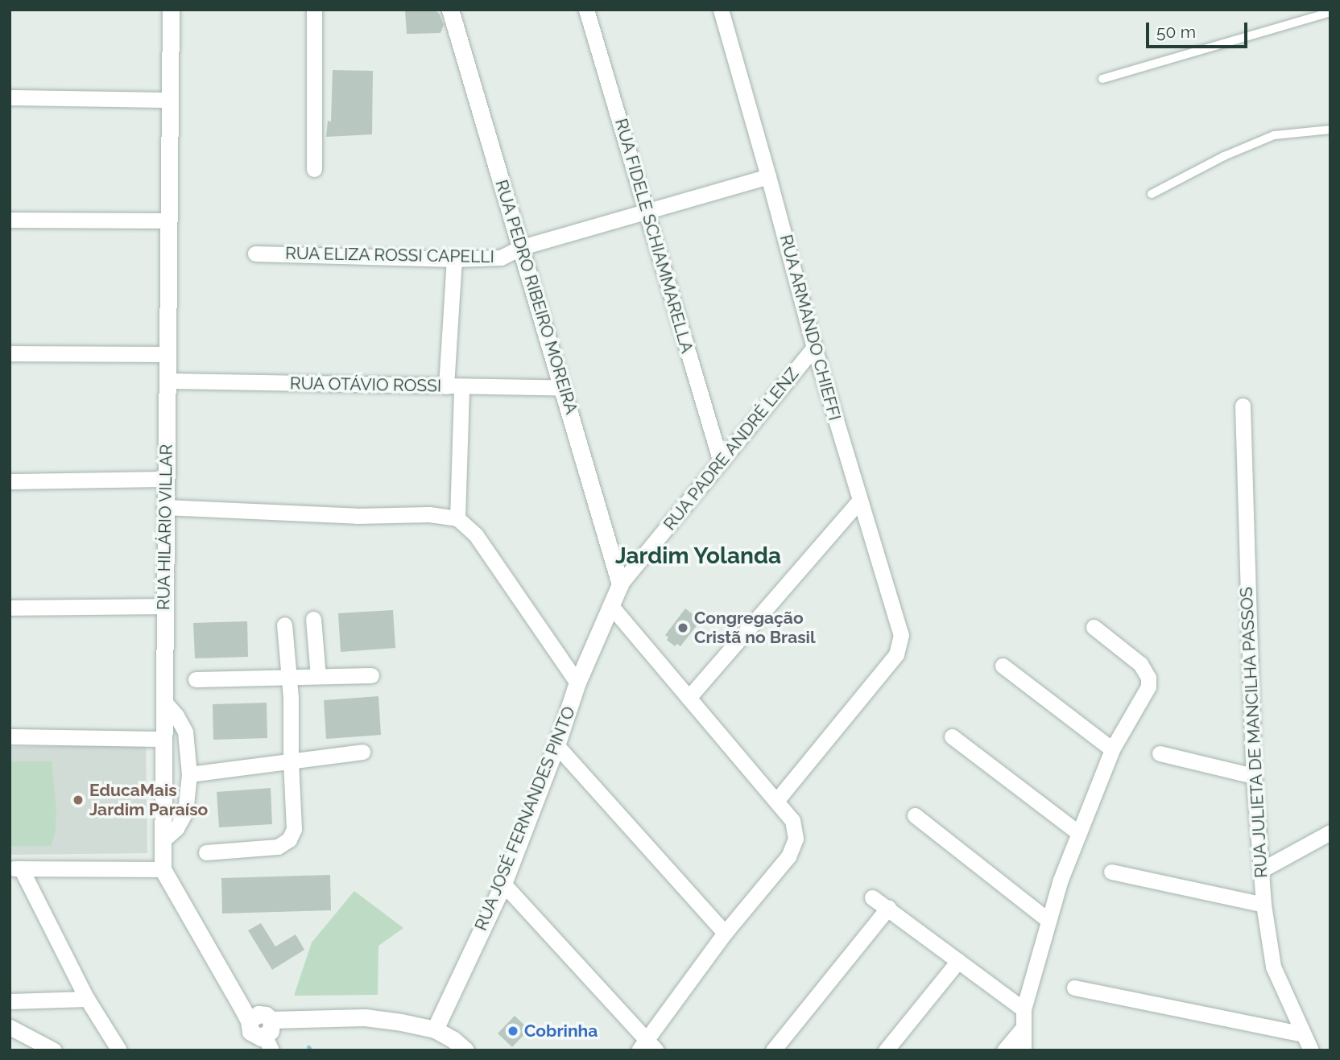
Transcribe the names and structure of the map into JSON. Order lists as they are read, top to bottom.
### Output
{
  "streets": {
    "street": [
      "RUA FIDELE SCHIAMMARELLA",
      "RUA ELIZA ROSSI CAPELLI",
      "RUA PEDRO RIBEIRO MOREIRA",
      "RUA ARMANDO CHIEFFI",
      "RUA OTÁVIO ROSSI",
      "RUA PADRE ANDRÉ LENZ",
      "RUA HILÁRIO VILLAR",
      "RUA JULIETA DE MANCILHA PASSOS",
      "RUA JOSÉ FERNANDES PINTO"
    ]
  },
  "crossings": [
    ["RUA FIDELE SCHIAMMARELLA", "RUA ELIZA ROSSI CAPELLI"],
    ["RUA FIDELE SCHIAMMARELLA", "RUA PADRE ANDRÉ LENZ"],
    ["RUA ELIZA ROSSI CAPELLI", "RUA PEDRO RIBEIRO MOREIRA"],
    ["RUA ELIZA ROSSI CAPELLI", "RUA ARMANDO CHIEFFI"],
    ["RUA PEDRO RIBEIRO MOREIRA", "RUA OTÁVIO ROSSI"],
    ["RUA PEDRO RIBEIRO MOREIRA", "RUA PADRE ANDRÉ LENZ"],
    ["RUA ARMANDO CHIEFFI", "RUA PADRE ANDRÉ LENZ"],
    ["RUA OTÁVIO ROSSI", "RUA HILÁRIO VILLAR"],
    ["RUA PADRE ANDRÉ LENZ", "RUA JOSÉ FERNANDES PINTO"]
  ],
  "districts": ["Jardim Yolanda"],
  "places": ["Congregação Cristã no Brasil", "EducaMais Jardim Paraíso", "Cobrinha"],
  "scale_bar": "50 m"
}
